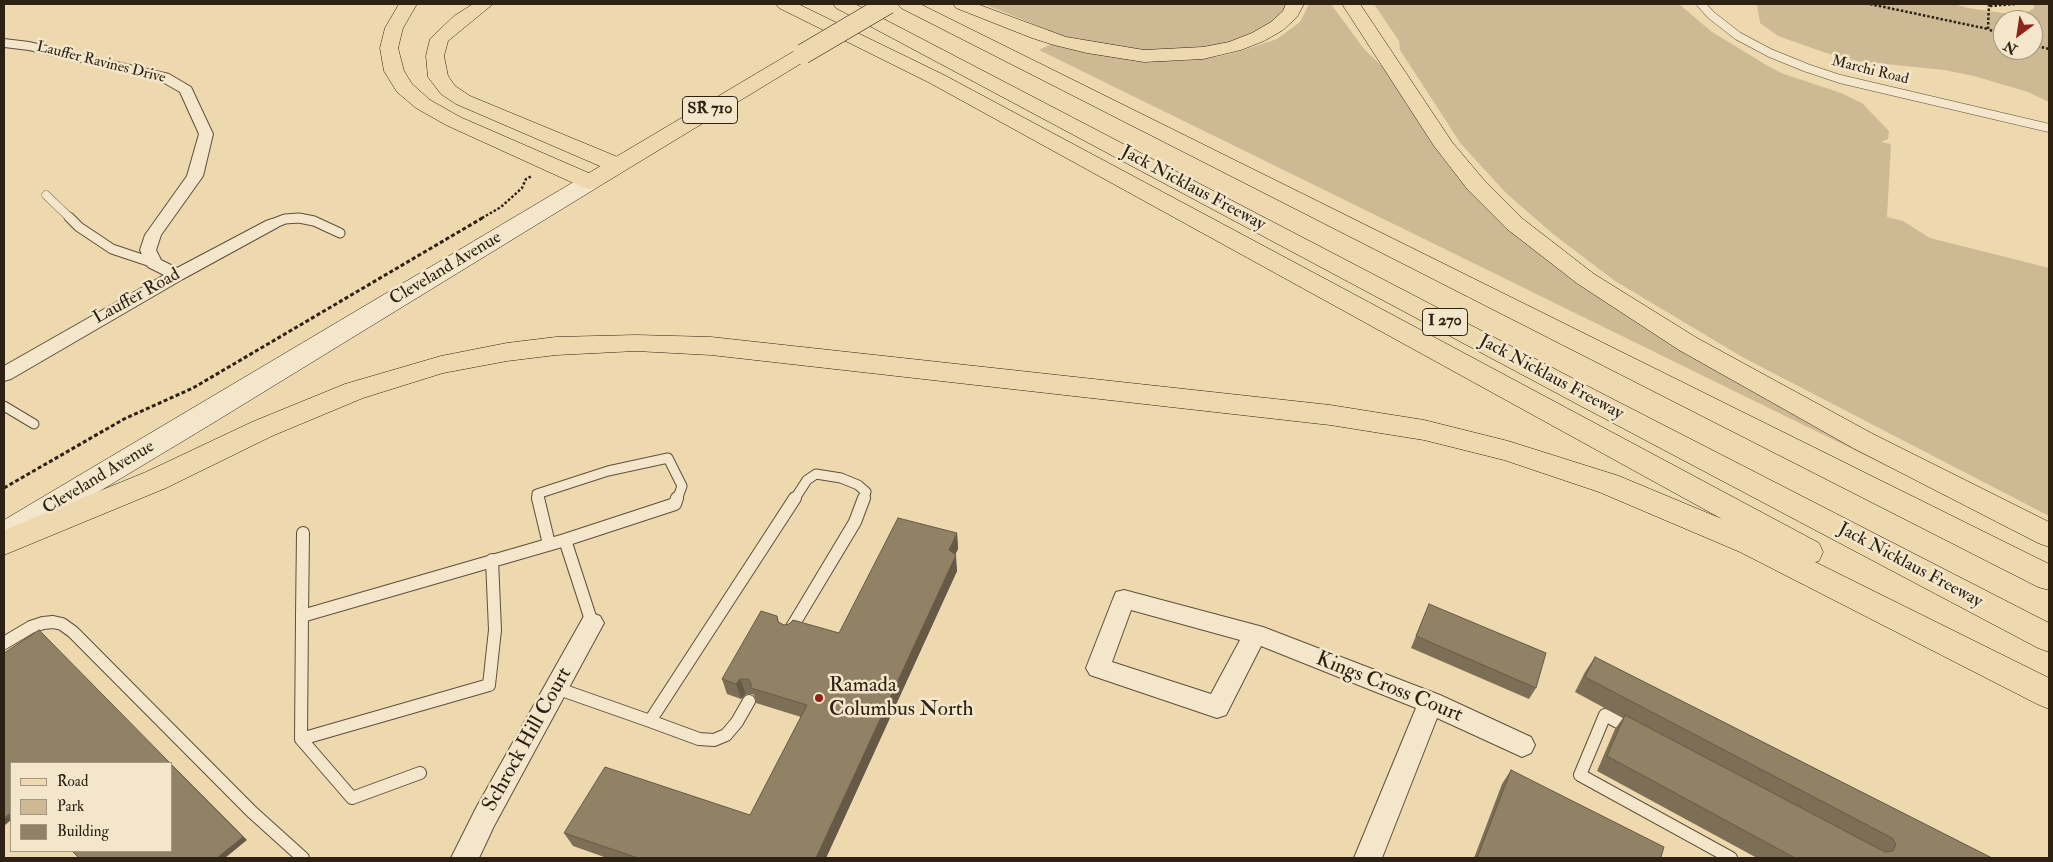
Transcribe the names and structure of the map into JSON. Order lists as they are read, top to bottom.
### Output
{
  "streets": {
    "main road": [
      "SR 710",
      "Jack Nicklaus Freeway",
      "Cleveland Avenue",
      "I 270"
    ],
    "street": [
      "Lauffer Ravines Drive",
      "Lauffer Road",
      "Kings Cross Court",
      "Schrock Hill Court"
    ],
    "lane": ["Marchi Road"]
  },
  "places": ["Ramada Columbus North"],
  "legend": ["Road", "Park", "Building"],
  "north": "bottom left"
}
